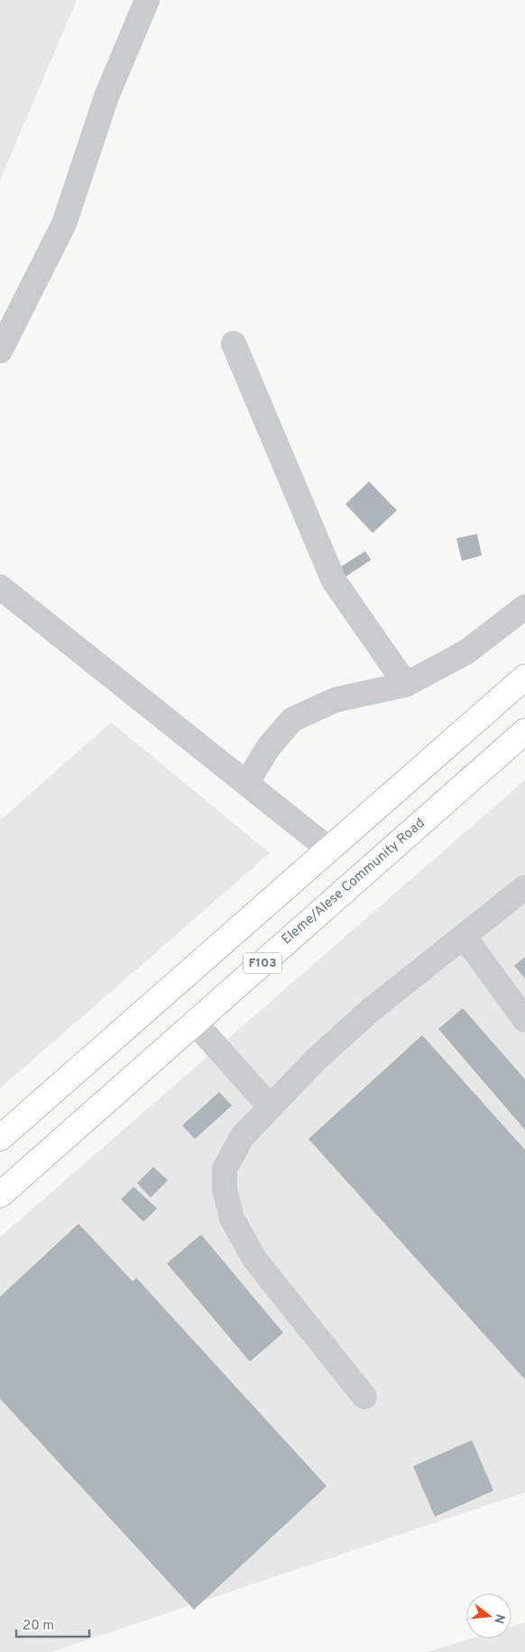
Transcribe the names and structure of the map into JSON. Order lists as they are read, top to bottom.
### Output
{
  "streets": {
    "main road": ["Eleme/Alese Community Road", "F103"]
  },
  "scale_bar": "20 m",
  "north": "right"
}
